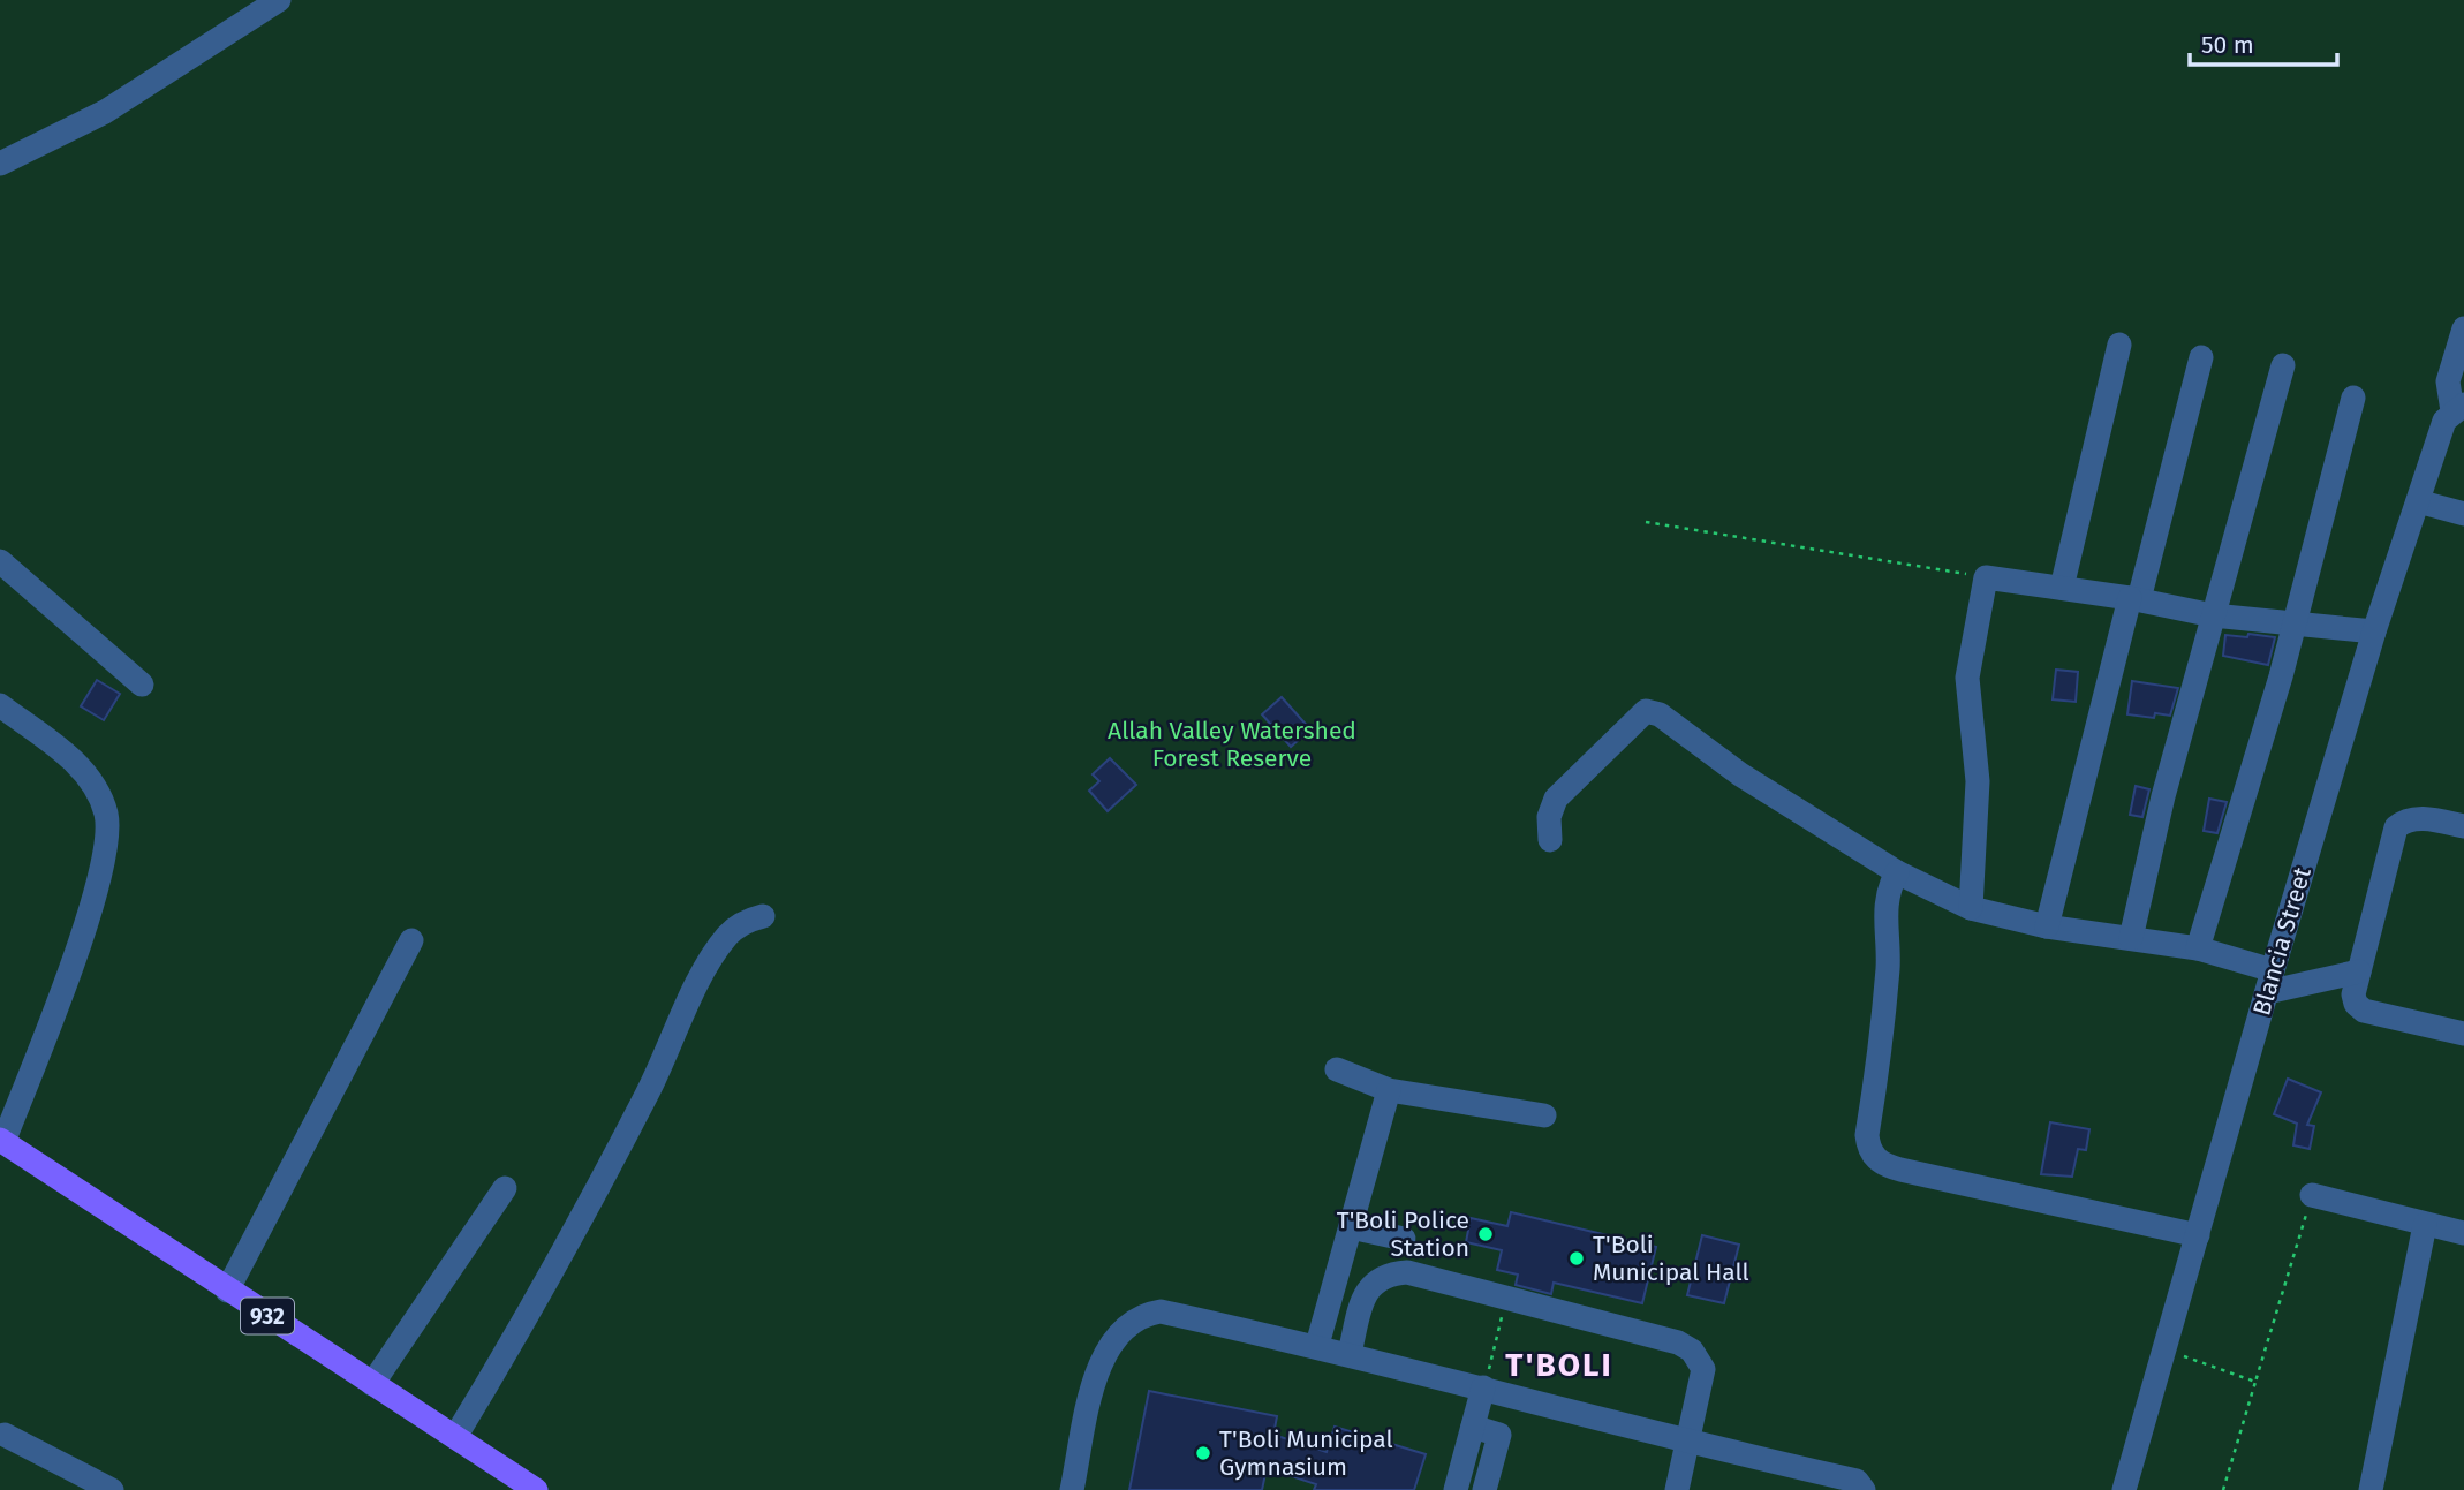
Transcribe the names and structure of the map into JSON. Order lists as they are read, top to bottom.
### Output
{
  "streets": {
    "main road": ["932"],
    "street": ["Blancia Street"]
  },
  "districts": ["T'BOLI"],
  "parks": ["Allah Valley Watershed Forest Reserve"],
  "places": ["T'Boli Police Station", "T'Boli Municipal Hall", "T'Boli Municipal Gymnasium"],
  "scale_bar": "50 m"
}
